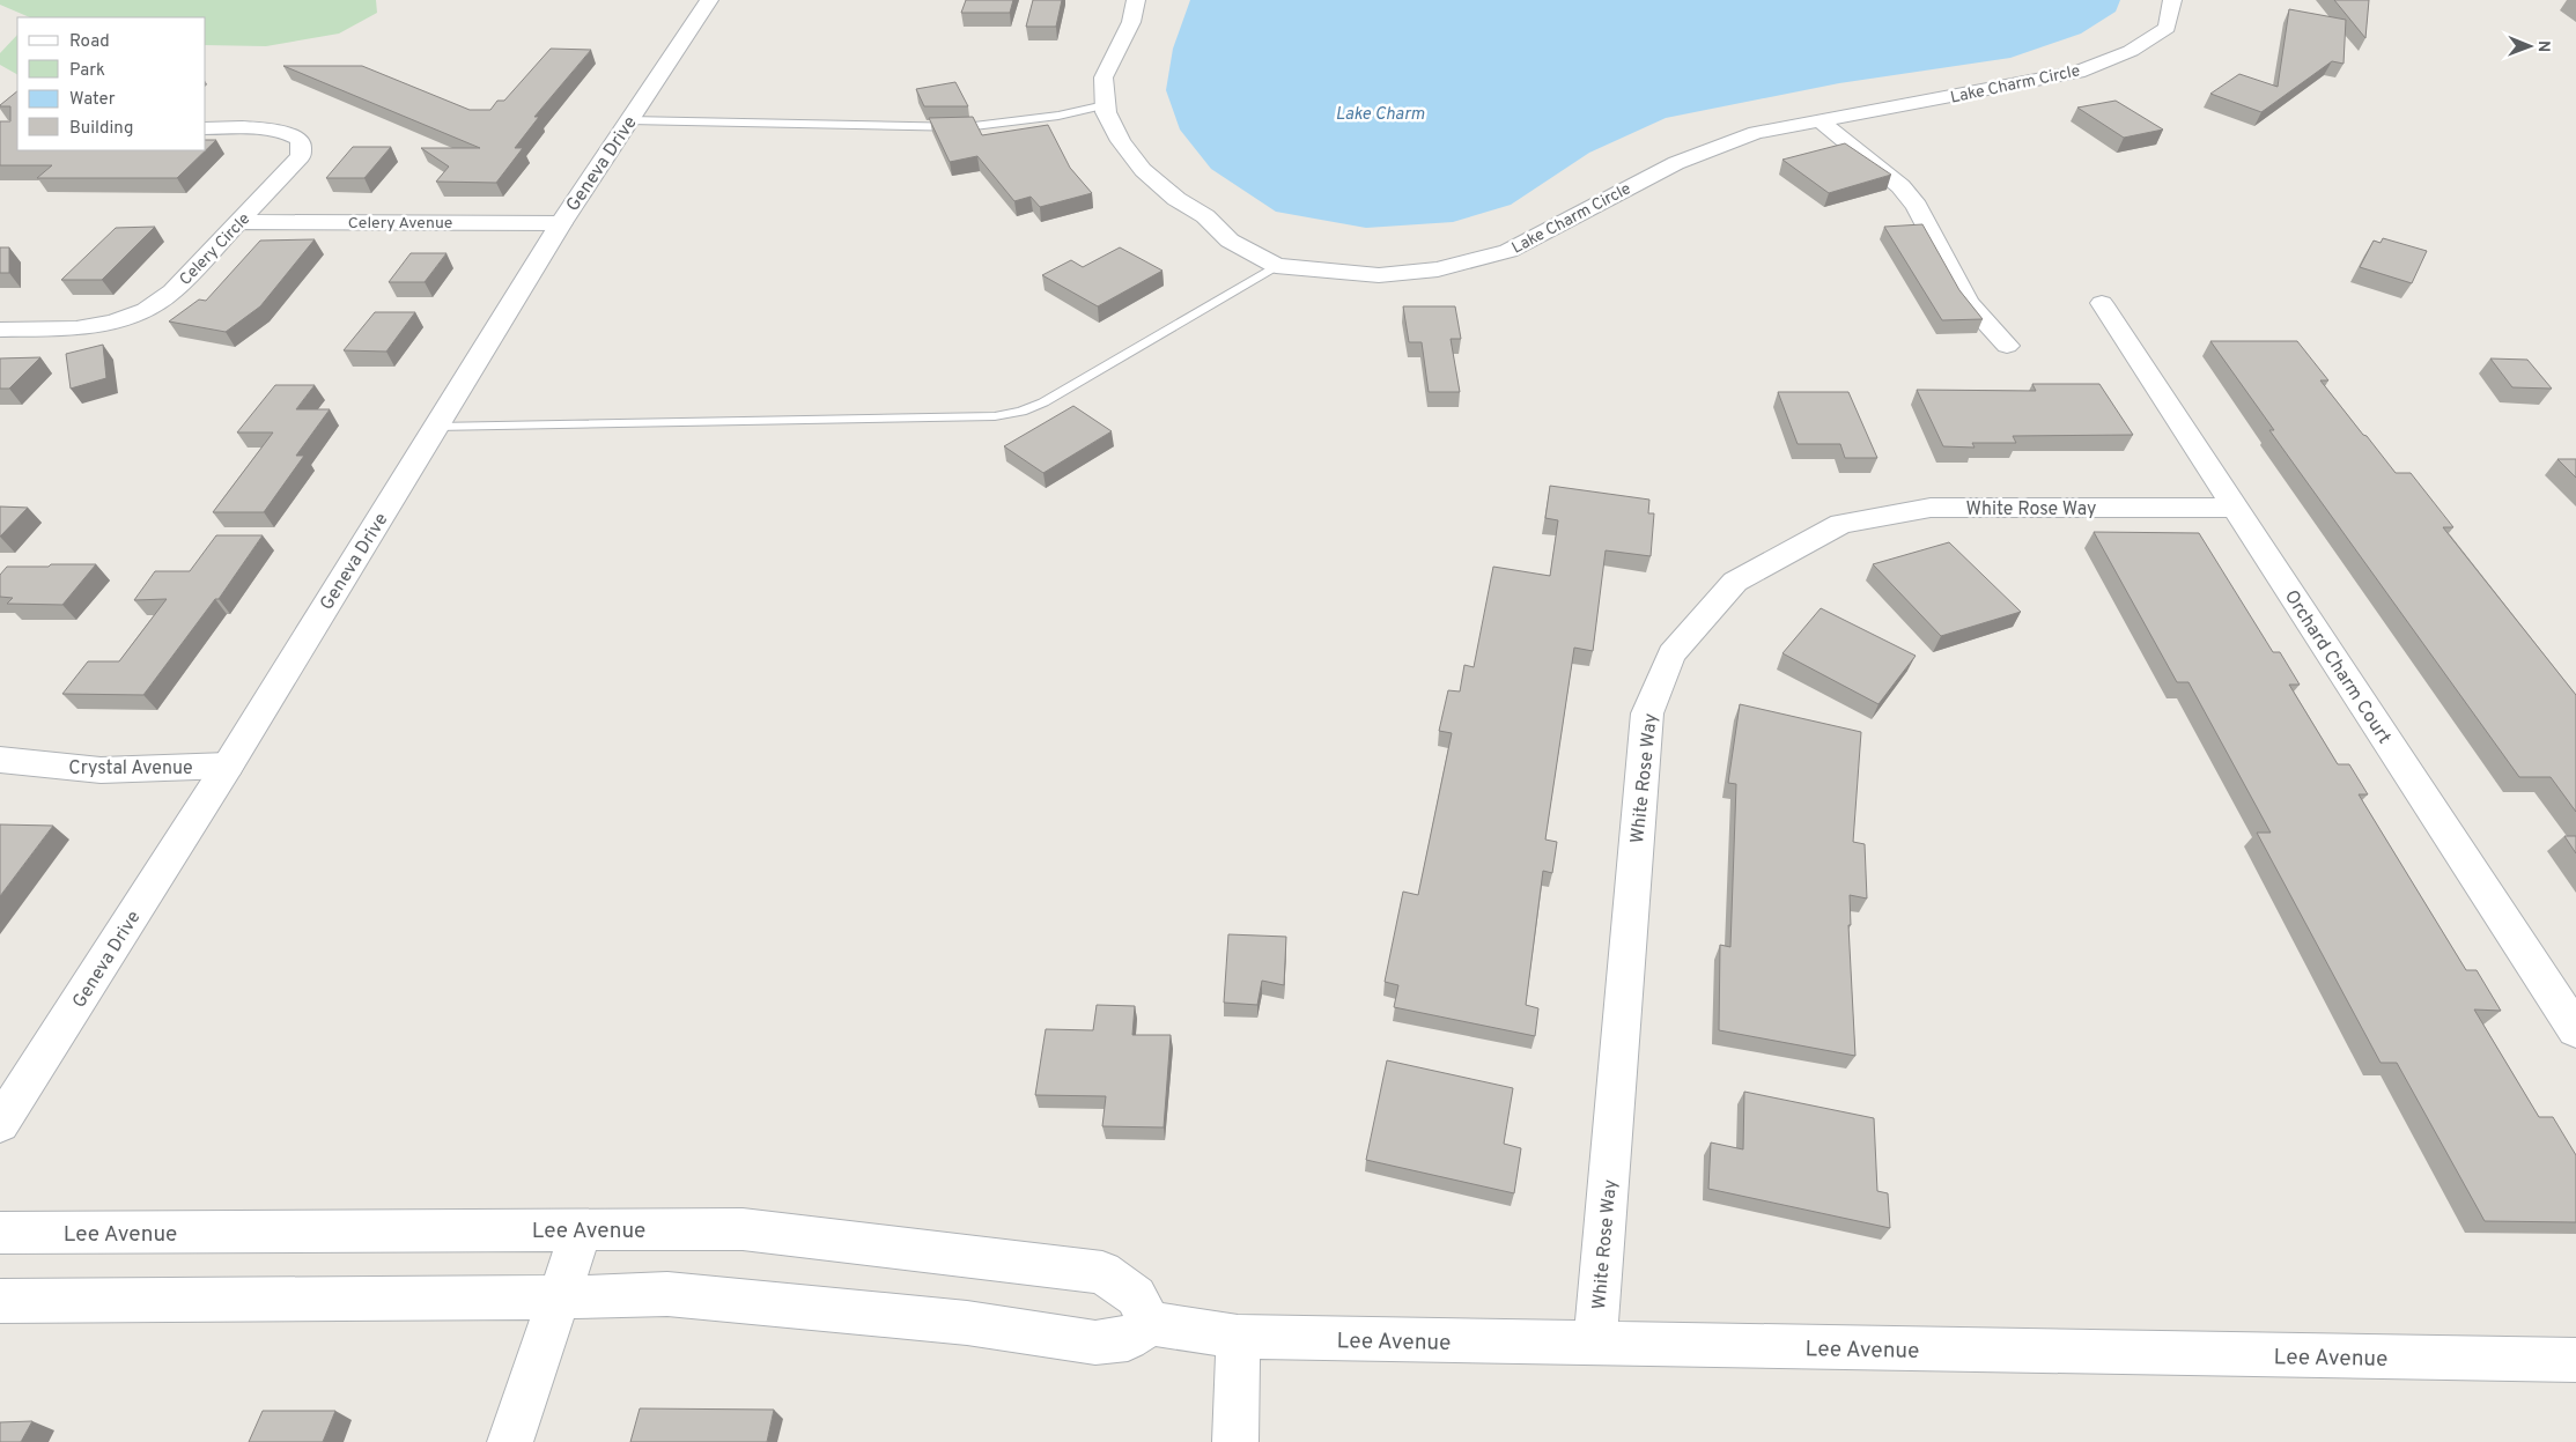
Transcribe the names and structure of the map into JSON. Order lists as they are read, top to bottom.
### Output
{
  "streets": {
    "street": [
      "Lake Charm Circle",
      "Geneva Drive",
      "Celery Avenue",
      "Celery Circle",
      "White Rose Way",
      "Orchard Charm Court",
      "Crystal Avenue",
      "Lee Avenue"
    ]
  },
  "crossings": [
    ["Geneva Drive", "Celery Avenue"],
    ["Geneva Drive", "Crystal Avenue"],
    ["Celery Avenue", "Celery Circle"],
    ["White Rose Way", "Orchard Charm Court"],
    ["White Rose Way", "Lee Avenue"]
  ],
  "water": ["Lake Charm"],
  "legend": [
    "Road",
    "Park",
    "Water",
    "Building"
  ],
  "north": "right"
}
